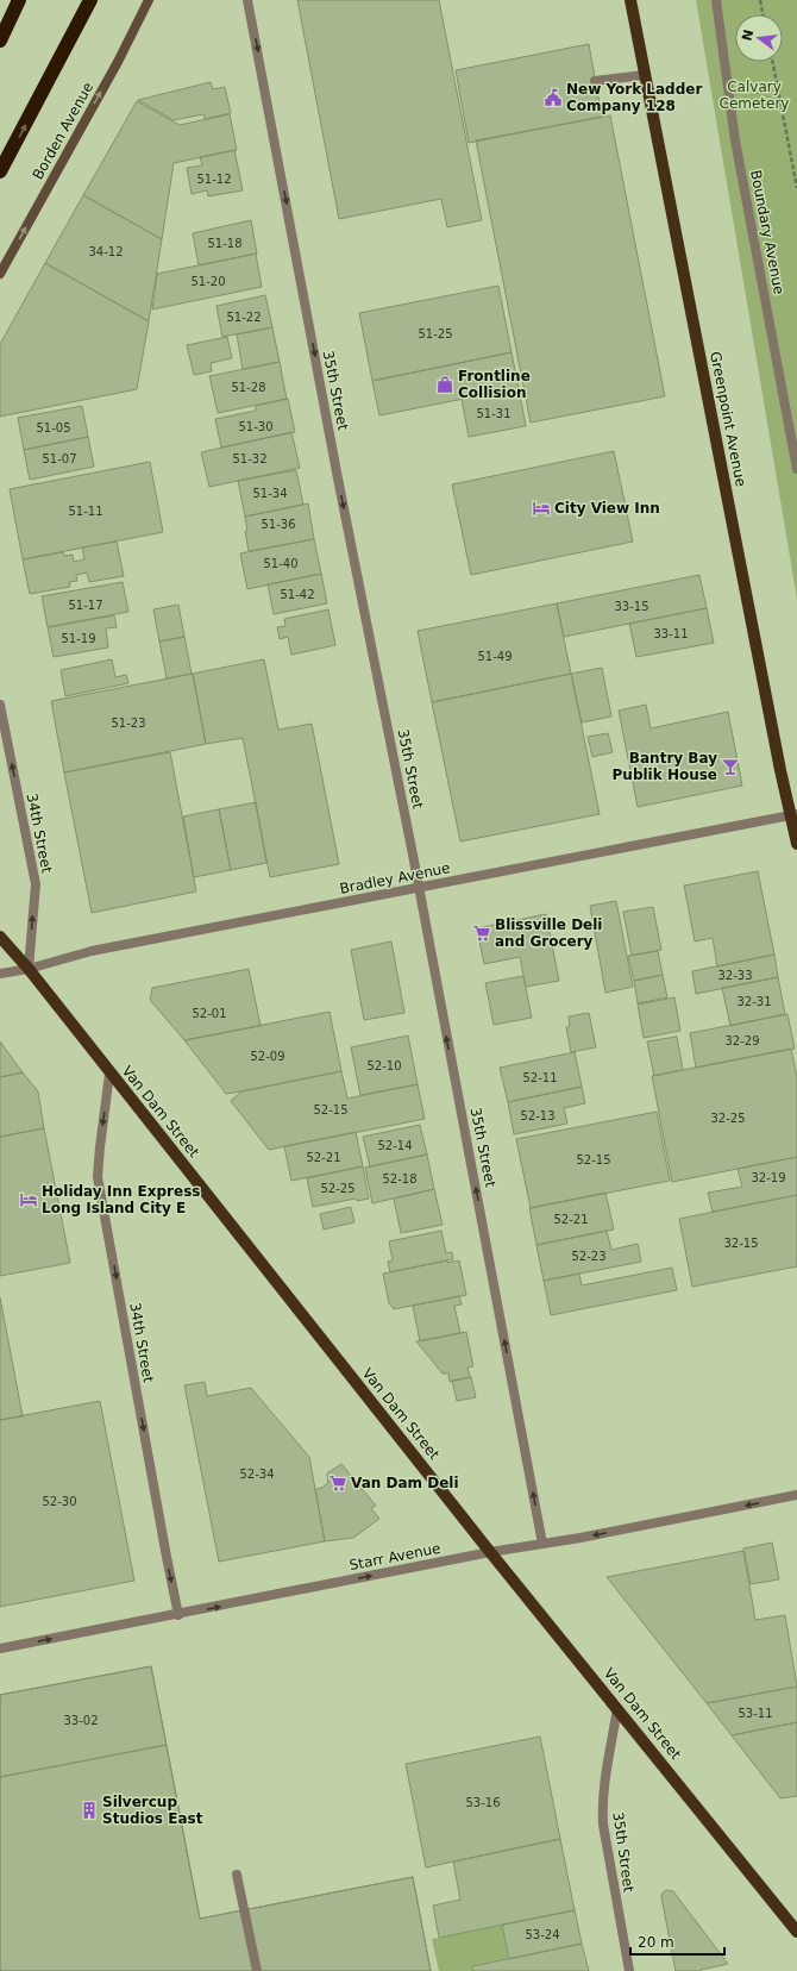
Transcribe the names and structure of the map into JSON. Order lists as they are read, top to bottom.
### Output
{
  "streets": {
    "main road": ["Borden Avenue", "Greenpoint Avenue", "Van Dam Street"],
    "street": [
      "Boundary Avenue",
      "35th Street",
      "34th Street",
      "Bradley Avenue",
      "Starr Avenue"
    ]
  },
  "crossings": [
    ["35th Street", "Bradley Avenue"],
    ["35th Street", "Van Dam Street"],
    ["35th Street", "Starr Avenue"],
    ["Greenpoint Avenue", "Bradley Avenue"],
    ["34th Street", "Bradley Avenue"],
    ["34th Street", "Van Dam Street"],
    ["34th Street", "Starr Avenue"],
    ["Bradley Avenue", "Van Dam Street"],
    ["Van Dam Street", "Starr Avenue"]
  ],
  "one_way": ["Borden Avenue"],
  "parks": ["Calvary Cemetery"],
  "places": {
    "public building": ["New York Ladder Company 128"],
    "shop": ["Frontline Collision"],
    "hotel": ["City View Inn", "Holiday Inn Express Long Island City E"],
    "bar": ["Bantry Bay Publik House"],
    "supermarket": ["Blissville Deli and Grocery", "Van Dam Deli"],
    "building": ["Silvercup Studios East"]
  },
  "house_numbers": [
    "51-12",
    "51-18",
    "34-12",
    "51-20",
    "51-22",
    "51-25",
    "51-28",
    "51-31",
    "51-30",
    "51-05",
    "51-07",
    "51-32",
    "51-34",
    "51-11",
    "51-36",
    "51-40",
    "51-42",
    "51-17",
    "33-15",
    "33-11",
    "51-19",
    "51-49",
    "51-23",
    "32-33",
    "32-31",
    "52-01",
    "32-29",
    "52-09",
    "52-10",
    "52-11",
    "52-15",
    "52-13",
    "32-25",
    "52-14",
    "52-21",
    "52-15",
    "32-19",
    "52-18",
    "52-25",
    "52-21",
    "32-15",
    "52-23",
    "52-34",
    "52-30",
    "53-11",
    "33-02",
    "53-16",
    "53-24"
  ],
  "scale_bar": "20 m",
  "north": "left"
}
